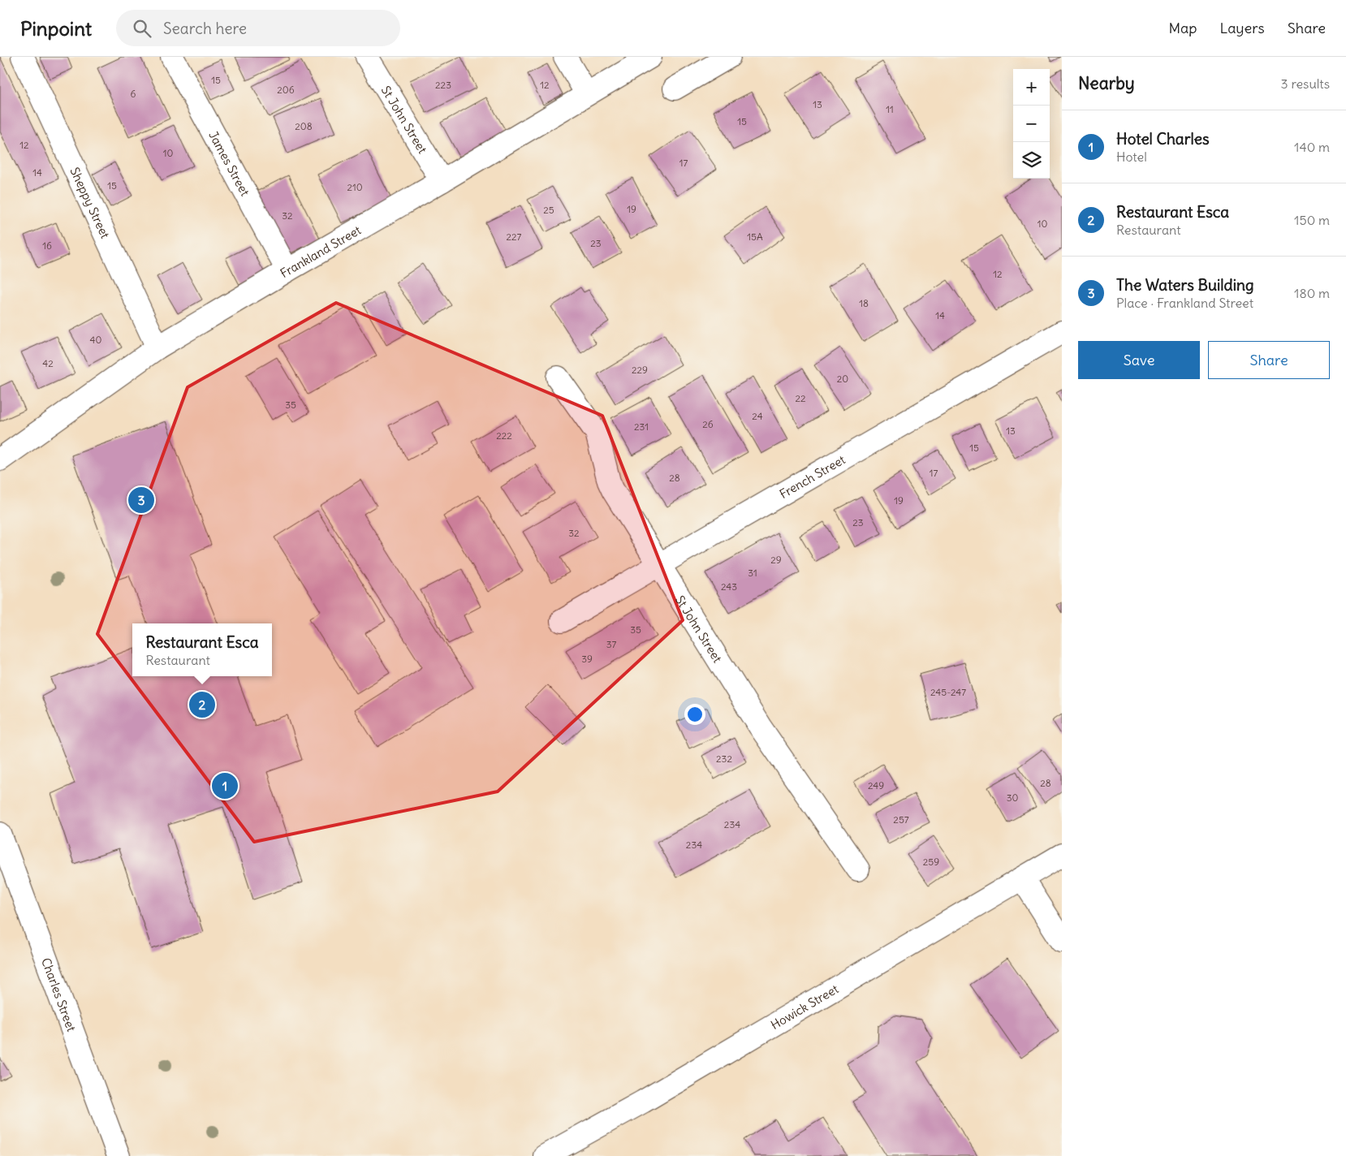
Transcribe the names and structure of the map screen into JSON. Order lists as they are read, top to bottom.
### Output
{
  "streets": {
    "street": [
      "St John Street",
      "James Street",
      "Sheppy Street",
      "Frankland Street",
      "French Street",
      "Charles Street",
      "Howick Street"
    ]
  },
  "crossings": [
    ["St John Street", "Frankland Street"],
    ["St John Street", "French Street"],
    ["James Street", "Frankland Street"],
    ["Sheppy Street", "Frankland Street"]
  ],
  "house_numbers": [
    "15",
    "223",
    "12",
    "206",
    "6",
    "13",
    "11",
    "15",
    "208",
    "12",
    "10",
    "17",
    "14",
    "15",
    "210",
    "19",
    "25",
    "32",
    "10",
    "227",
    "15A",
    "23",
    "16",
    "12",
    "18",
    "14",
    "40",
    "42",
    "229",
    "20",
    "22",
    "35",
    "24",
    "26",
    "231",
    "13",
    "222",
    "15",
    "17",
    "28",
    "19",
    "23",
    "32",
    "29",
    "31",
    "243",
    "35",
    "37",
    "39",
    "245-247",
    "232",
    "28",
    "249",
    "30",
    "257",
    "234",
    "234",
    "259"
  ],
  "page": {
    "header": "Pinpoint",
    "search": "Search here",
    "nav": ["Map", "Layers", "Share"],
    "heading": ["Nearby", "3 results"],
    "map_buttons": ["+", "−"],
    "list": [
      {
        "mark": "1",
        "name": "Hotel Charles",
        "note": "Hotel",
        "value": "140 m"
      },
      {
        "mark": "2",
        "name": "Restaurant Esca",
        "note": "Restaurant",
        "value": "150 m"
      },
      {
        "mark": "3",
        "name": "The Waters Building",
        "note": "Place · Frankland Street",
        "value": "180 m"
      }
    ],
    "buttons": ["Save", "Share"],
    "pins": ["3", "2", "1"],
    "popup": ["Restaurant Esca", "Restaurant"]
  }
}
